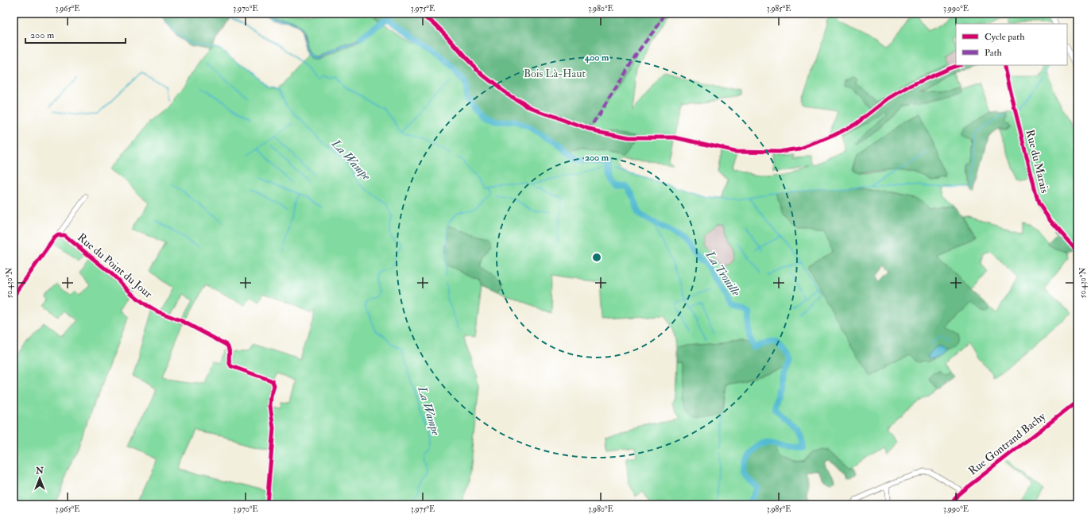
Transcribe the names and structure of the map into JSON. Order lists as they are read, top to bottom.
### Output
{
  "streets": {
    "street": ["Rue du Marais", "Rue du Point du Jour", "Rue Gontrand Bachy"]
  },
  "water": ["La Wampe", "La Trouille"],
  "parks": ["Bois Là-Haut"],
  "legend": ["Cycle path", "Path"],
  "scale_bar": "200 m",
  "north": "top",
  "coordinates": [
    "3.965°E",
    "3.970°E",
    "3.975°E",
    "3.980°E",
    "3.985°E",
    "3.990°E",
    "50.430°N"
  ],
  "rings": ["400 m", "200 m"]
}
